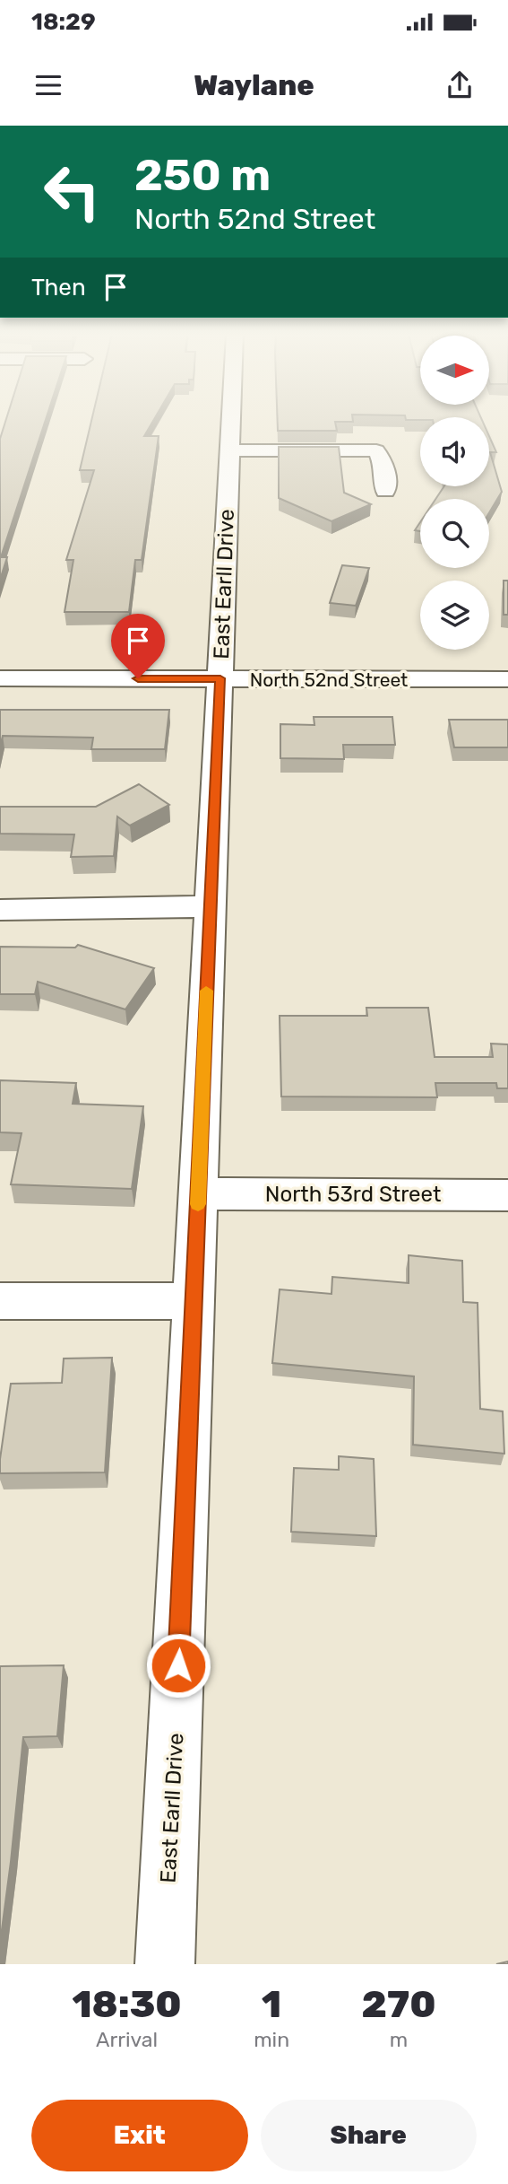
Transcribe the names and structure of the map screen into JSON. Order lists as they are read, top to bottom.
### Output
{
  "streets": {
    "street": ["East Earll Drive", "North 52nd Street", "North 53rd Street"]
  },
  "crossings": [
    ["East Earll Drive", "North 52nd Street"],
    ["East Earll Drive", "North 53rd Street"]
  ],
  "north": "right",
  "page": {
    "status": "18:29",
    "header": "Waylane",
    "turn": ["250 m", "North 52nd Street"],
    "then": "Then",
    "eta": [
      "18:30",
      "Arrival",
      "1",
      "min",
      "270",
      "m"
    ],
    "buttons": ["Exit", "Share"]
  }
}
